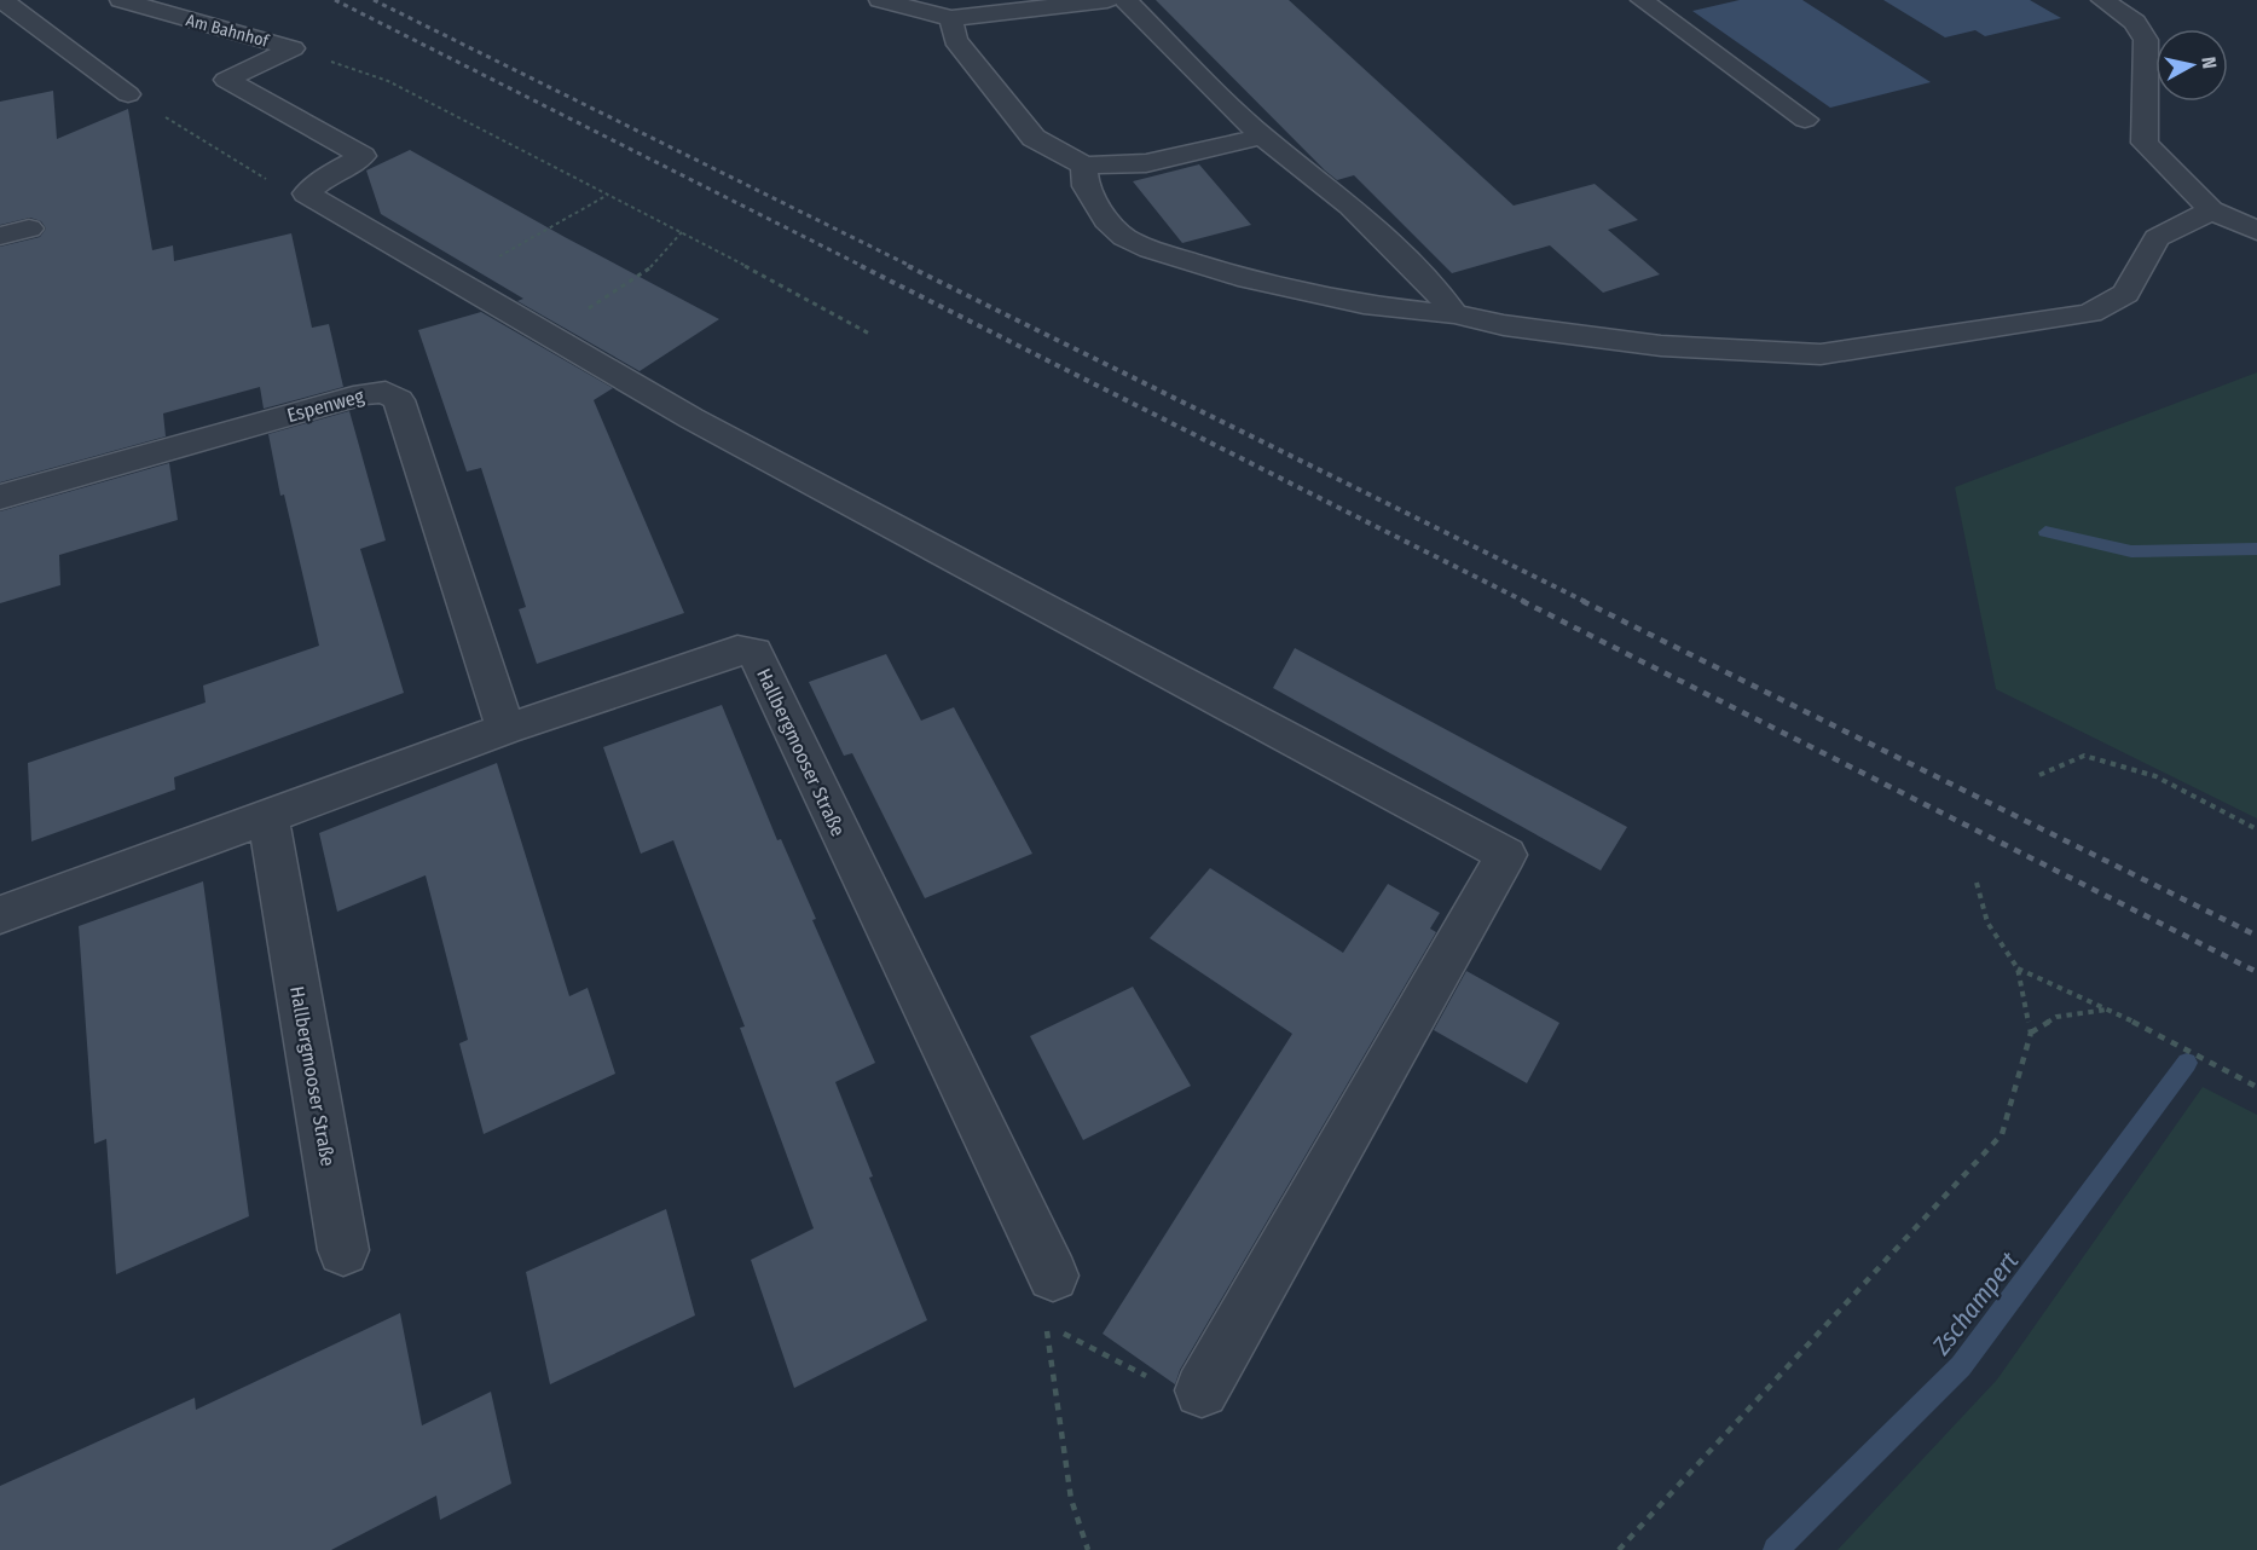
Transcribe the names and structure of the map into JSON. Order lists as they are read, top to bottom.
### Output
{
  "streets": {
    "street": ["Am Bahnhof", "Espenweg", "Hallbergmooser Straße"]
  },
  "crossings": [
    ["Espenweg", "Hallbergmooser Straße"]
  ],
  "water": ["Zschampert"],
  "north": "right"
}
